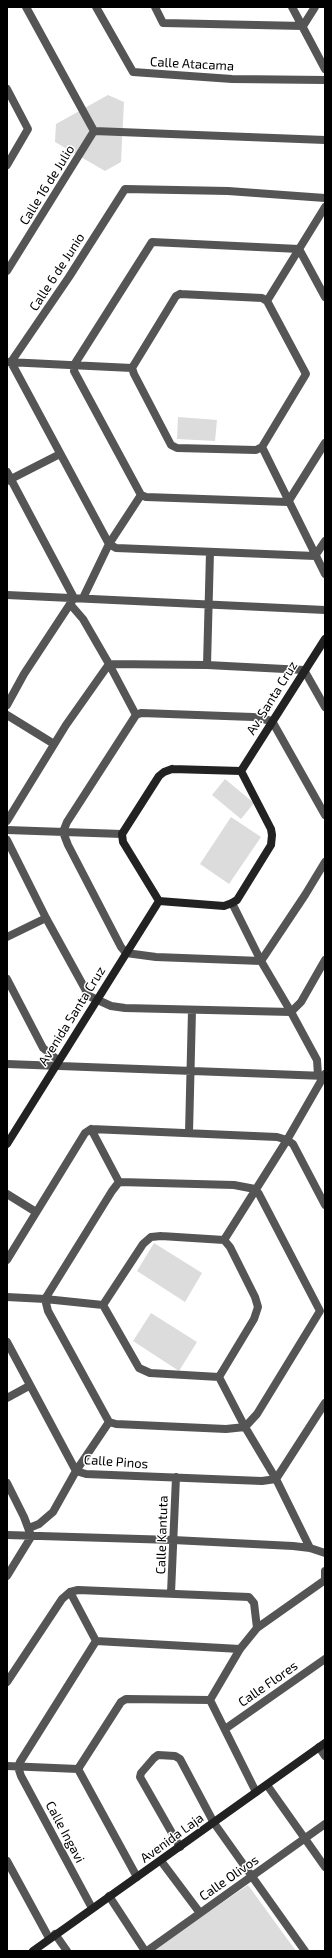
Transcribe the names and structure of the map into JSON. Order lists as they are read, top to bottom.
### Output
{
  "streets": {
    "street": [
      "Calle Atacama",
      "Calle 16 de Julio",
      "Calle 6 de Junio",
      "Av. Santa Cruz",
      "Avenida Santa Cruz",
      "Calle Pinos",
      "Calle Kantuta",
      "Calle Flores",
      "Calle Ingavi",
      "Avenida Laja",
      "Calle Olivos"
    ]
  },
  "crossings": [
    ["Calle Pinos", "Calle Kantuta"],
    ["Calle Ingavi", "Avenida Laja"]
  ]
}
